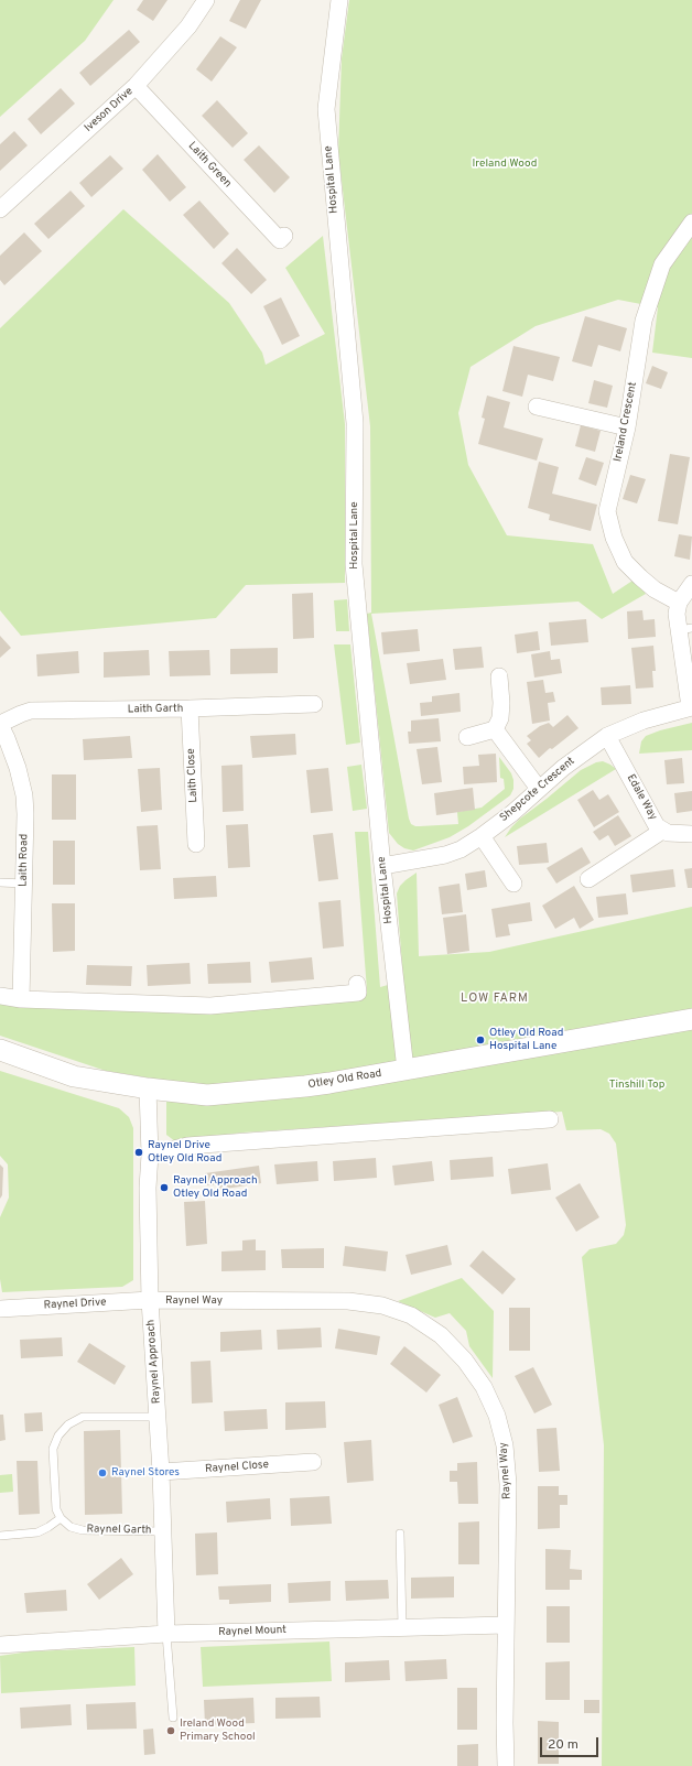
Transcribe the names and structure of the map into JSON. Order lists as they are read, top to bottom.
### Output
{
  "streets": {
    "street": [
      "Iveson Drive",
      "Laith Green",
      "Hospital Lane",
      "Ireland Crescent",
      "Laith Garth",
      "Laith Close",
      "Shepcote Crescent",
      "Edale Way",
      "Laith Road",
      "Otley Old Road",
      "Raynel Way",
      "Raynel Drive",
      "Raynel Approach",
      "Raynel Close",
      "Raynel Mount"
    ],
    "lane": ["Raynel Garth"]
  },
  "crossings": [
    ["Iveson Drive", "Laith Green"],
    ["Hospital Lane", "Shepcote Crescent"],
    ["Hospital Lane", "Otley Old Road"],
    ["Laith Garth", "Laith Close"],
    ["Laith Garth", "Laith Road"],
    ["Shepcote Crescent", "Edale Way"],
    ["Otley Old Road", "Raynel Approach"],
    ["Raynel Way", "Raynel Drive"],
    ["Raynel Way", "Raynel Approach"],
    ["Raynel Way", "Raynel Mount"],
    ["Raynel Drive", "Raynel Approach"],
    ["Raynel Approach", "Raynel Close"],
    ["Raynel Approach", "Raynel Garth"],
    ["Raynel Approach", "Raynel Mount"],
    ["Raynel Close", "Raynel Garth"]
  ],
  "districts": ["LOW FARM"],
  "parks": ["Ireland Wood", "Tinshill Top"],
  "places": [
    "Otley Old Road Hospital Lane",
    "Raynel Drive Otley Old Road",
    "Raynel Approach Otley Old Road",
    "Raynel Stores",
    "Ireland Wood Primary School"
  ],
  "scale_bar": "20 m"
}
